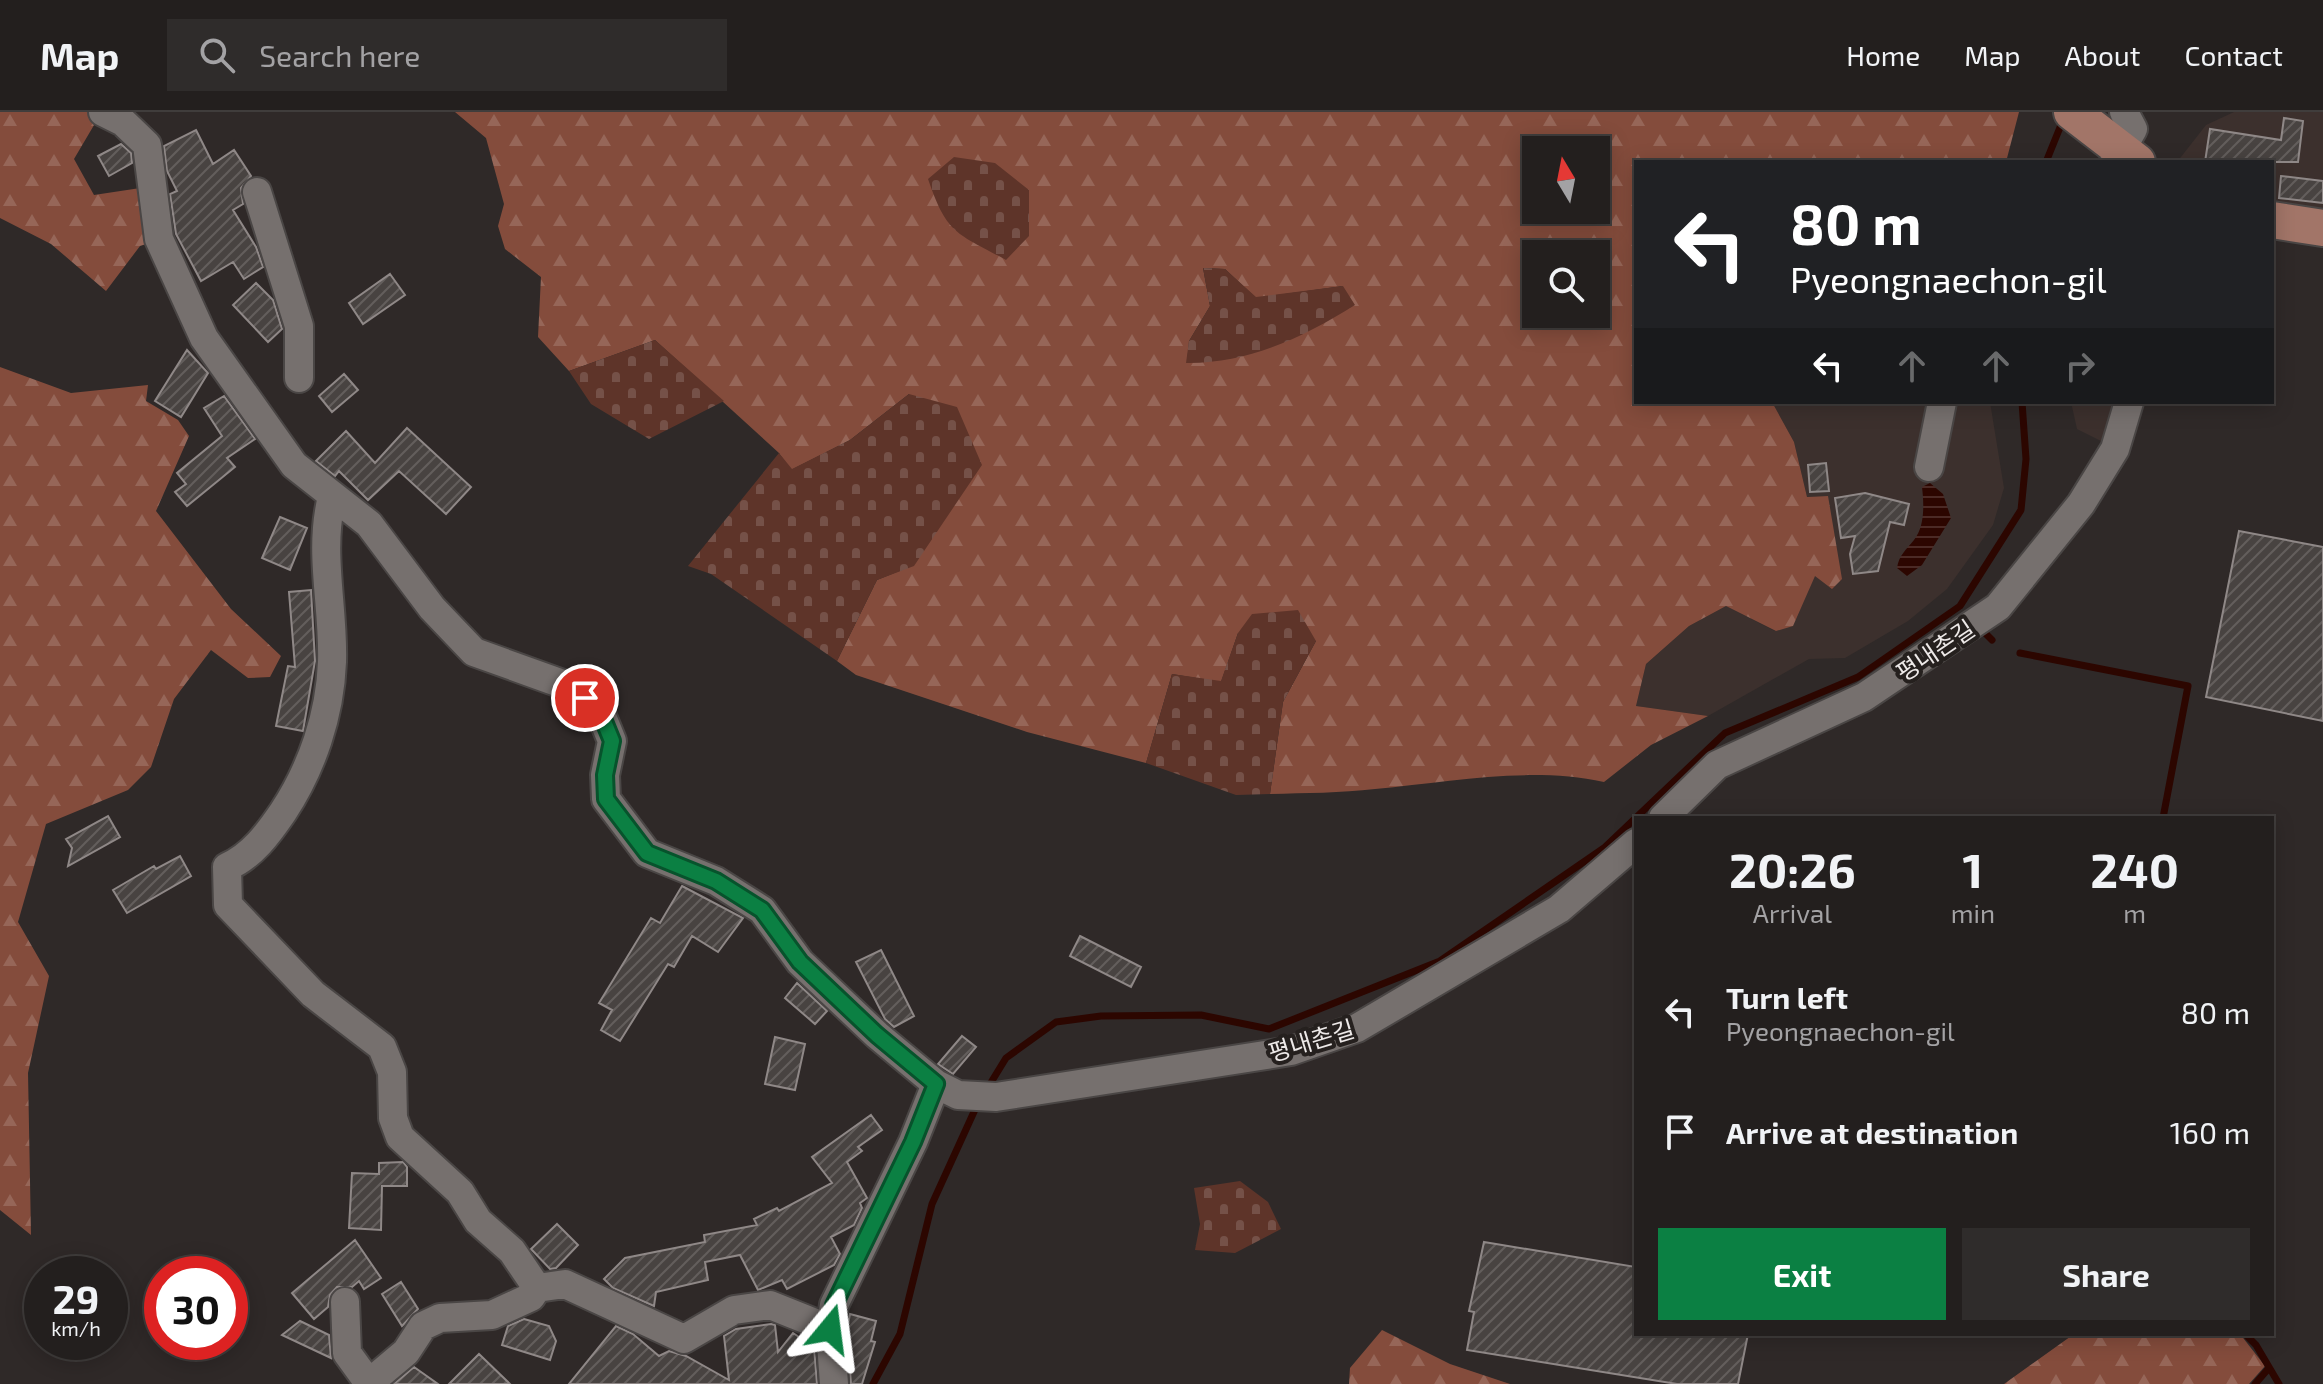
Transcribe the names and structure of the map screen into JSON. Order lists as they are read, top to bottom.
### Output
{
  "streets": {
    "street": ["평내촌길"]
  },
  "north": "top",
  "page": {
    "header": "Map",
    "search": "Search here",
    "nav": [
      "Home",
      "Map",
      "About",
      "Contact"
    ],
    "turn": ["80 m", "Pyeongnaechon-gil"],
    "eta": [
      "20:26",
      "Arrival",
      "1",
      "min",
      "240",
      "m"
    ],
    "list": [
      {
        "name": "Turn left",
        "note": "Pyeongnaechon-gil",
        "value": "80 m"
      },
      {
        "name": "Arrive at destination",
        "value": "160 m"
      }
    ],
    "buttons": ["Exit", "Share"],
    "speed": "29 km/h",
    "limit": "30"
  }
}
